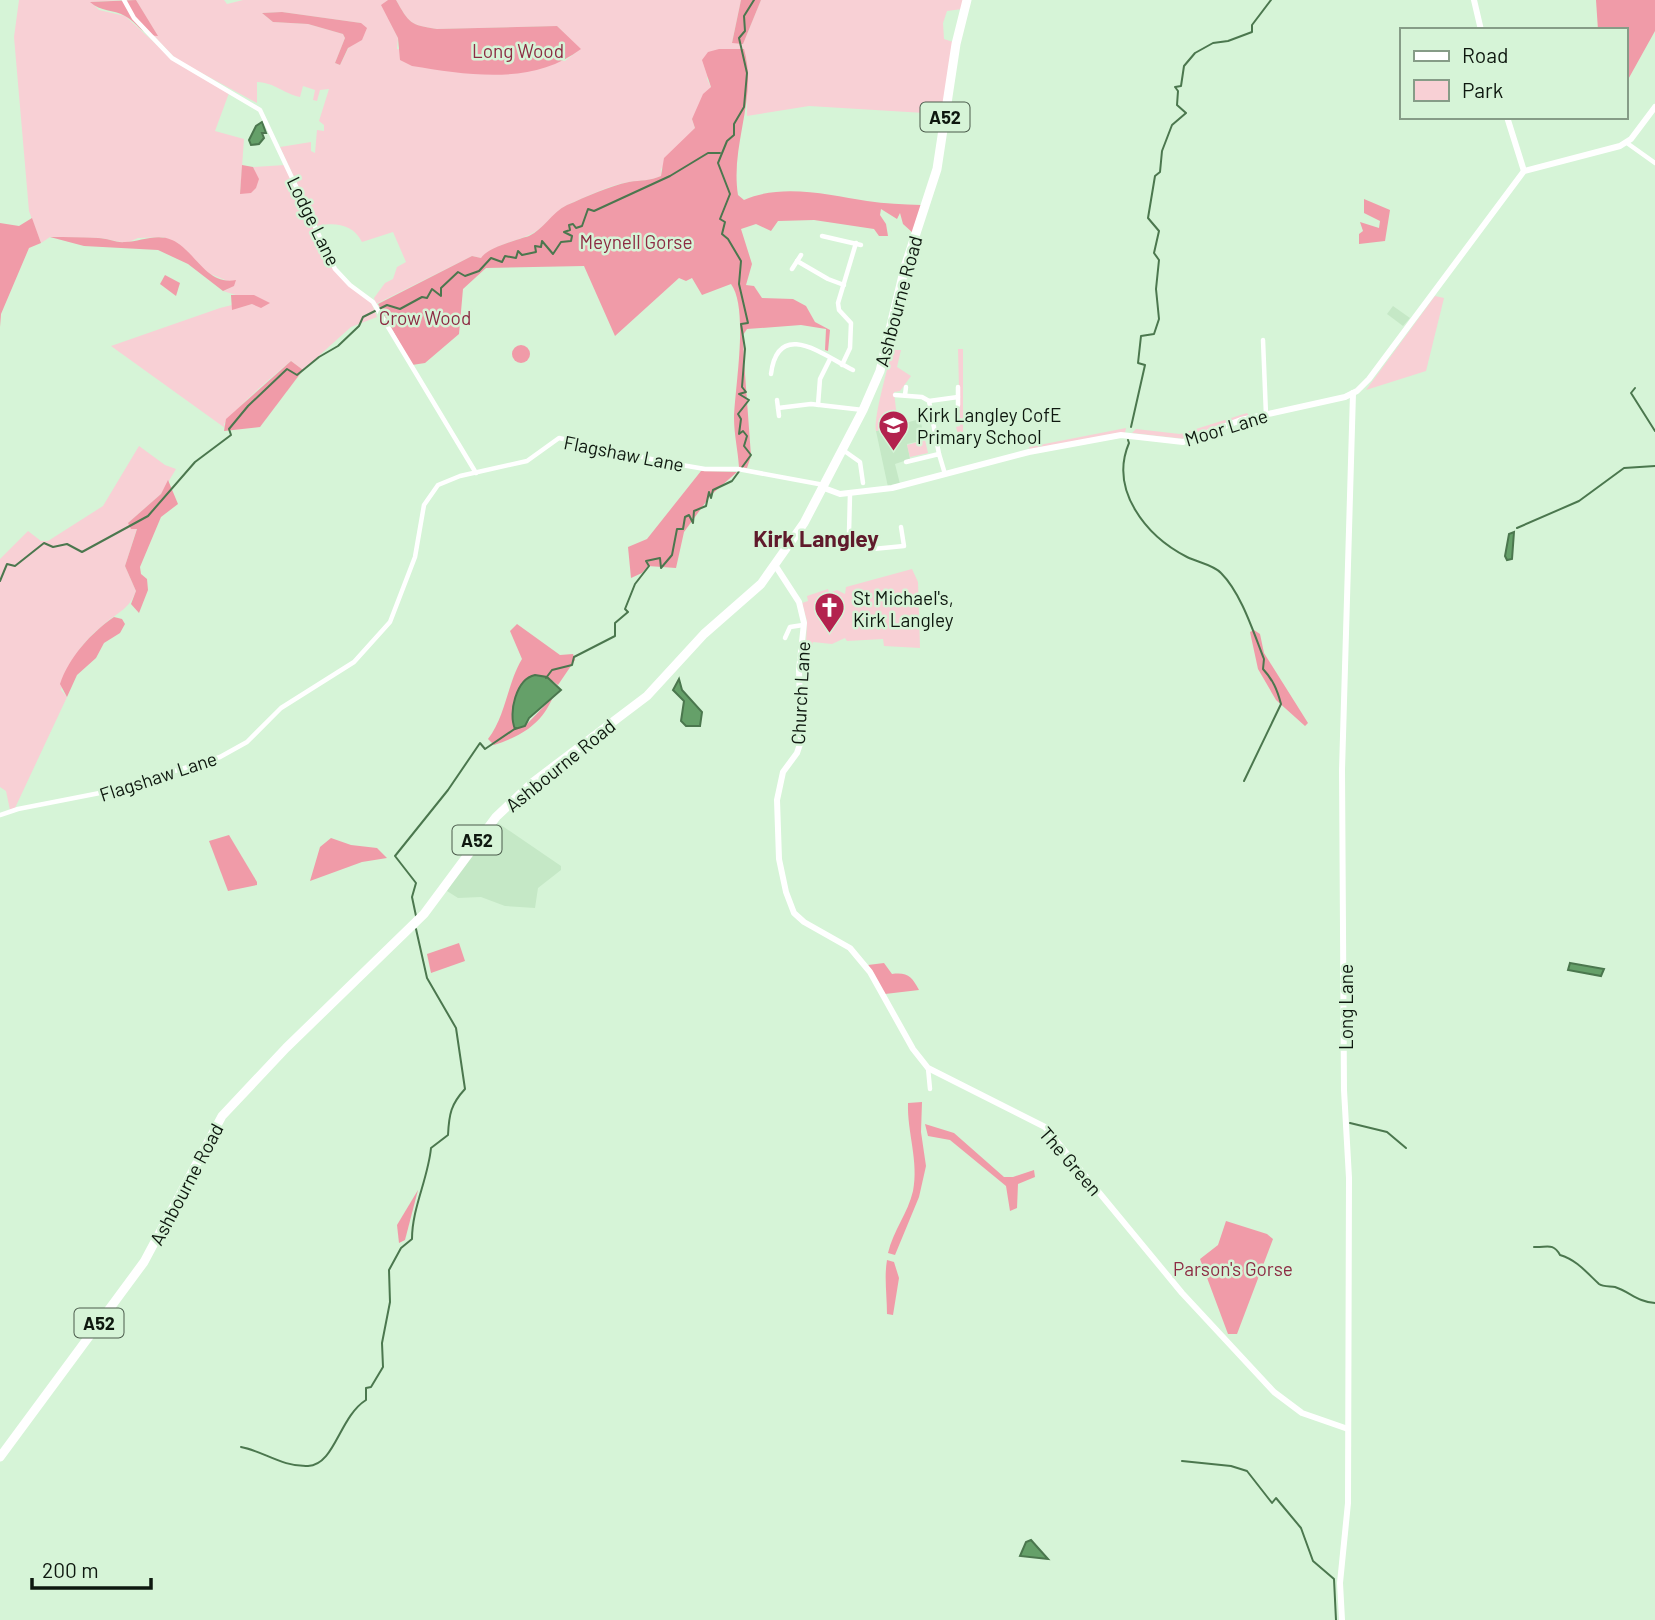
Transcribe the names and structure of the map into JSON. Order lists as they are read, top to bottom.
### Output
{
  "streets": {
    "highway": ["A52", "Ashbourne Road"],
    "street": [
      "Lodge Lane",
      "Moor Lane",
      "Flagshaw Lane",
      "Church Lane",
      "Long Lane",
      "The Green"
    ]
  },
  "crossings": [
    ["Lodge Lane", "Flagshaw Lane"],
    ["Ashbourne Road", "Moor Lane"],
    ["Ashbourne Road", "Flagshaw Lane"],
    ["Ashbourne Road", "Church Lane"],
    ["Moor Lane", "Flagshaw Lane"],
    ["Moor Lane", "Long Lane"],
    ["Church Lane", "The Green"],
    ["Long Lane", "The Green"]
  ],
  "districts": ["Kirk Langley"],
  "parks": [
    "Long Wood",
    "Meynell Gorse",
    "Crow Wood",
    "Parson's Gorse"
  ],
  "places": {
    "school or university": ["Kirk Langley CofE Primary School"],
    "church": ["St Michael's, Kirk Langley"]
  },
  "legend": ["Road", "Park"],
  "scale_bar": "200 m"
}
